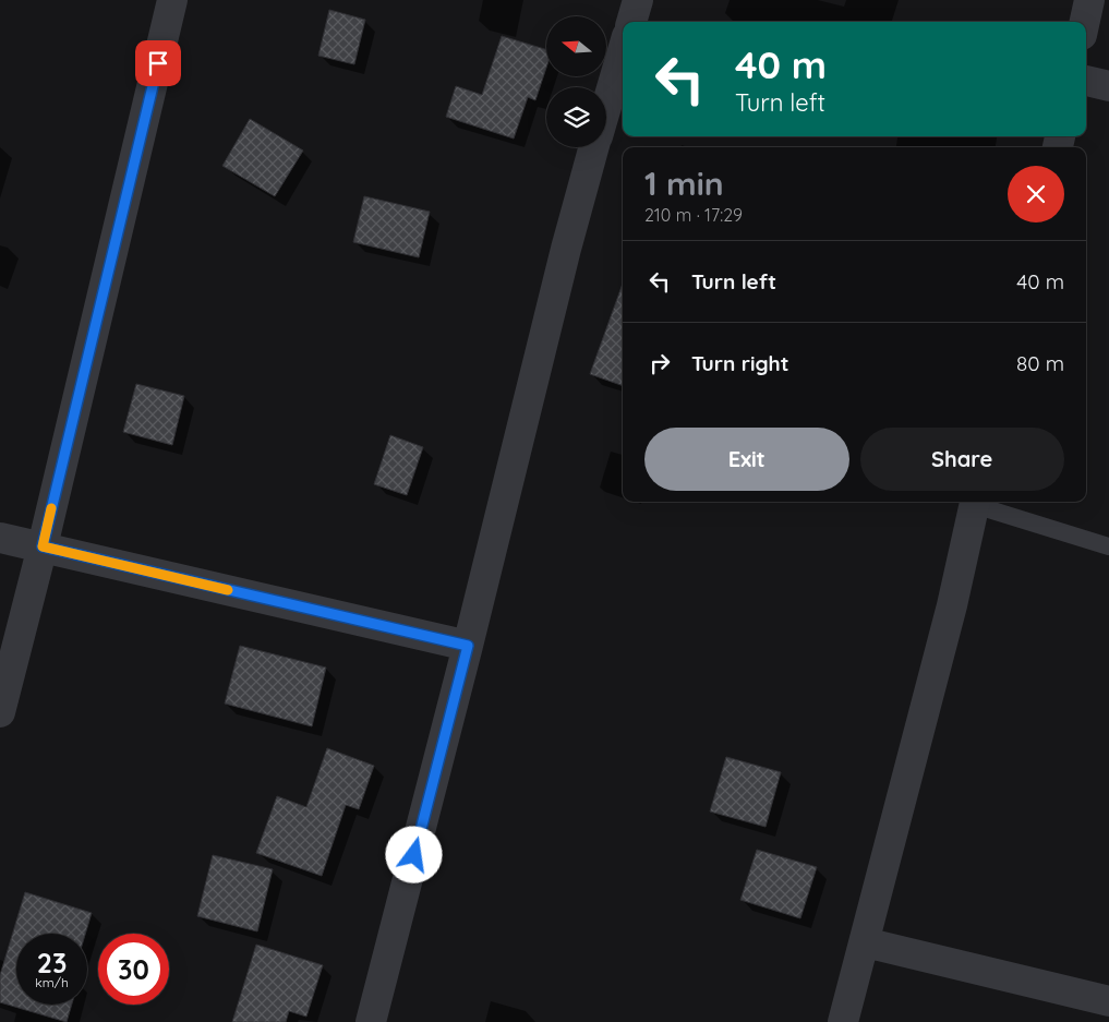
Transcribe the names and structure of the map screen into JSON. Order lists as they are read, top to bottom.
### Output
{
  "north": "left",
  "page": {
    "turn": ["40 m", "Turn left"],
    "heading": ["1 min", "210 m · 17:29"],
    "list": [
      {
        "name": "Turn left",
        "value": "40 m"
      },
      {
        "name": "Turn right",
        "value": "80 m"
      }
    ],
    "buttons": ["Exit", "Share"],
    "speed": "23 km/h",
    "limit": "30"
  }
}
